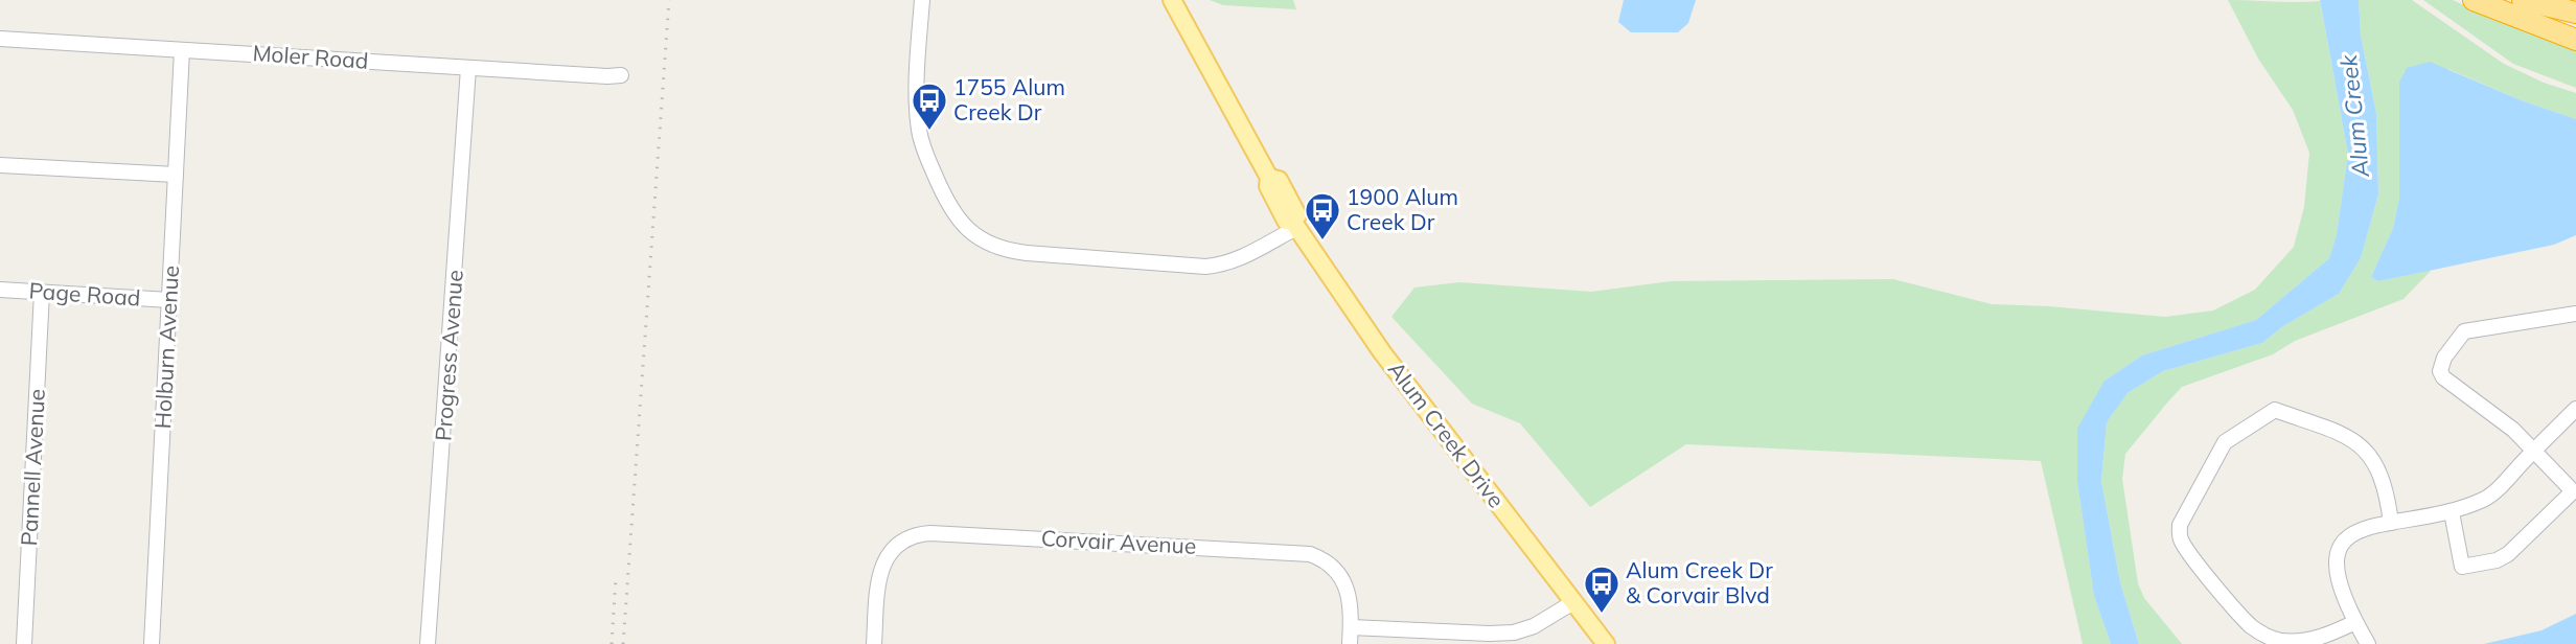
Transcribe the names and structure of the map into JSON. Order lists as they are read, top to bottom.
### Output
{
  "streets": {
    "main road": ["Alum Creek Drive"],
    "street": [
      "Moler Road",
      "Page Road",
      "Holburn Avenue",
      "Progress Avenue",
      "Pannell Avenue",
      "Corvair Avenue"
    ]
  },
  "crossings": [
    ["Moler Road", "Holburn Avenue"],
    ["Moler Road", "Progress Avenue"],
    ["Page Road", "Holburn Avenue"],
    ["Page Road", "Pannell Avenue"]
  ],
  "water": ["Alum Creek"],
  "places": {
    "bus stop": ["1755 Alum Creek Dr", "1900 Alum Creek Dr", "Alum Creek Dr & Corvair Blvd"]
  }
}
